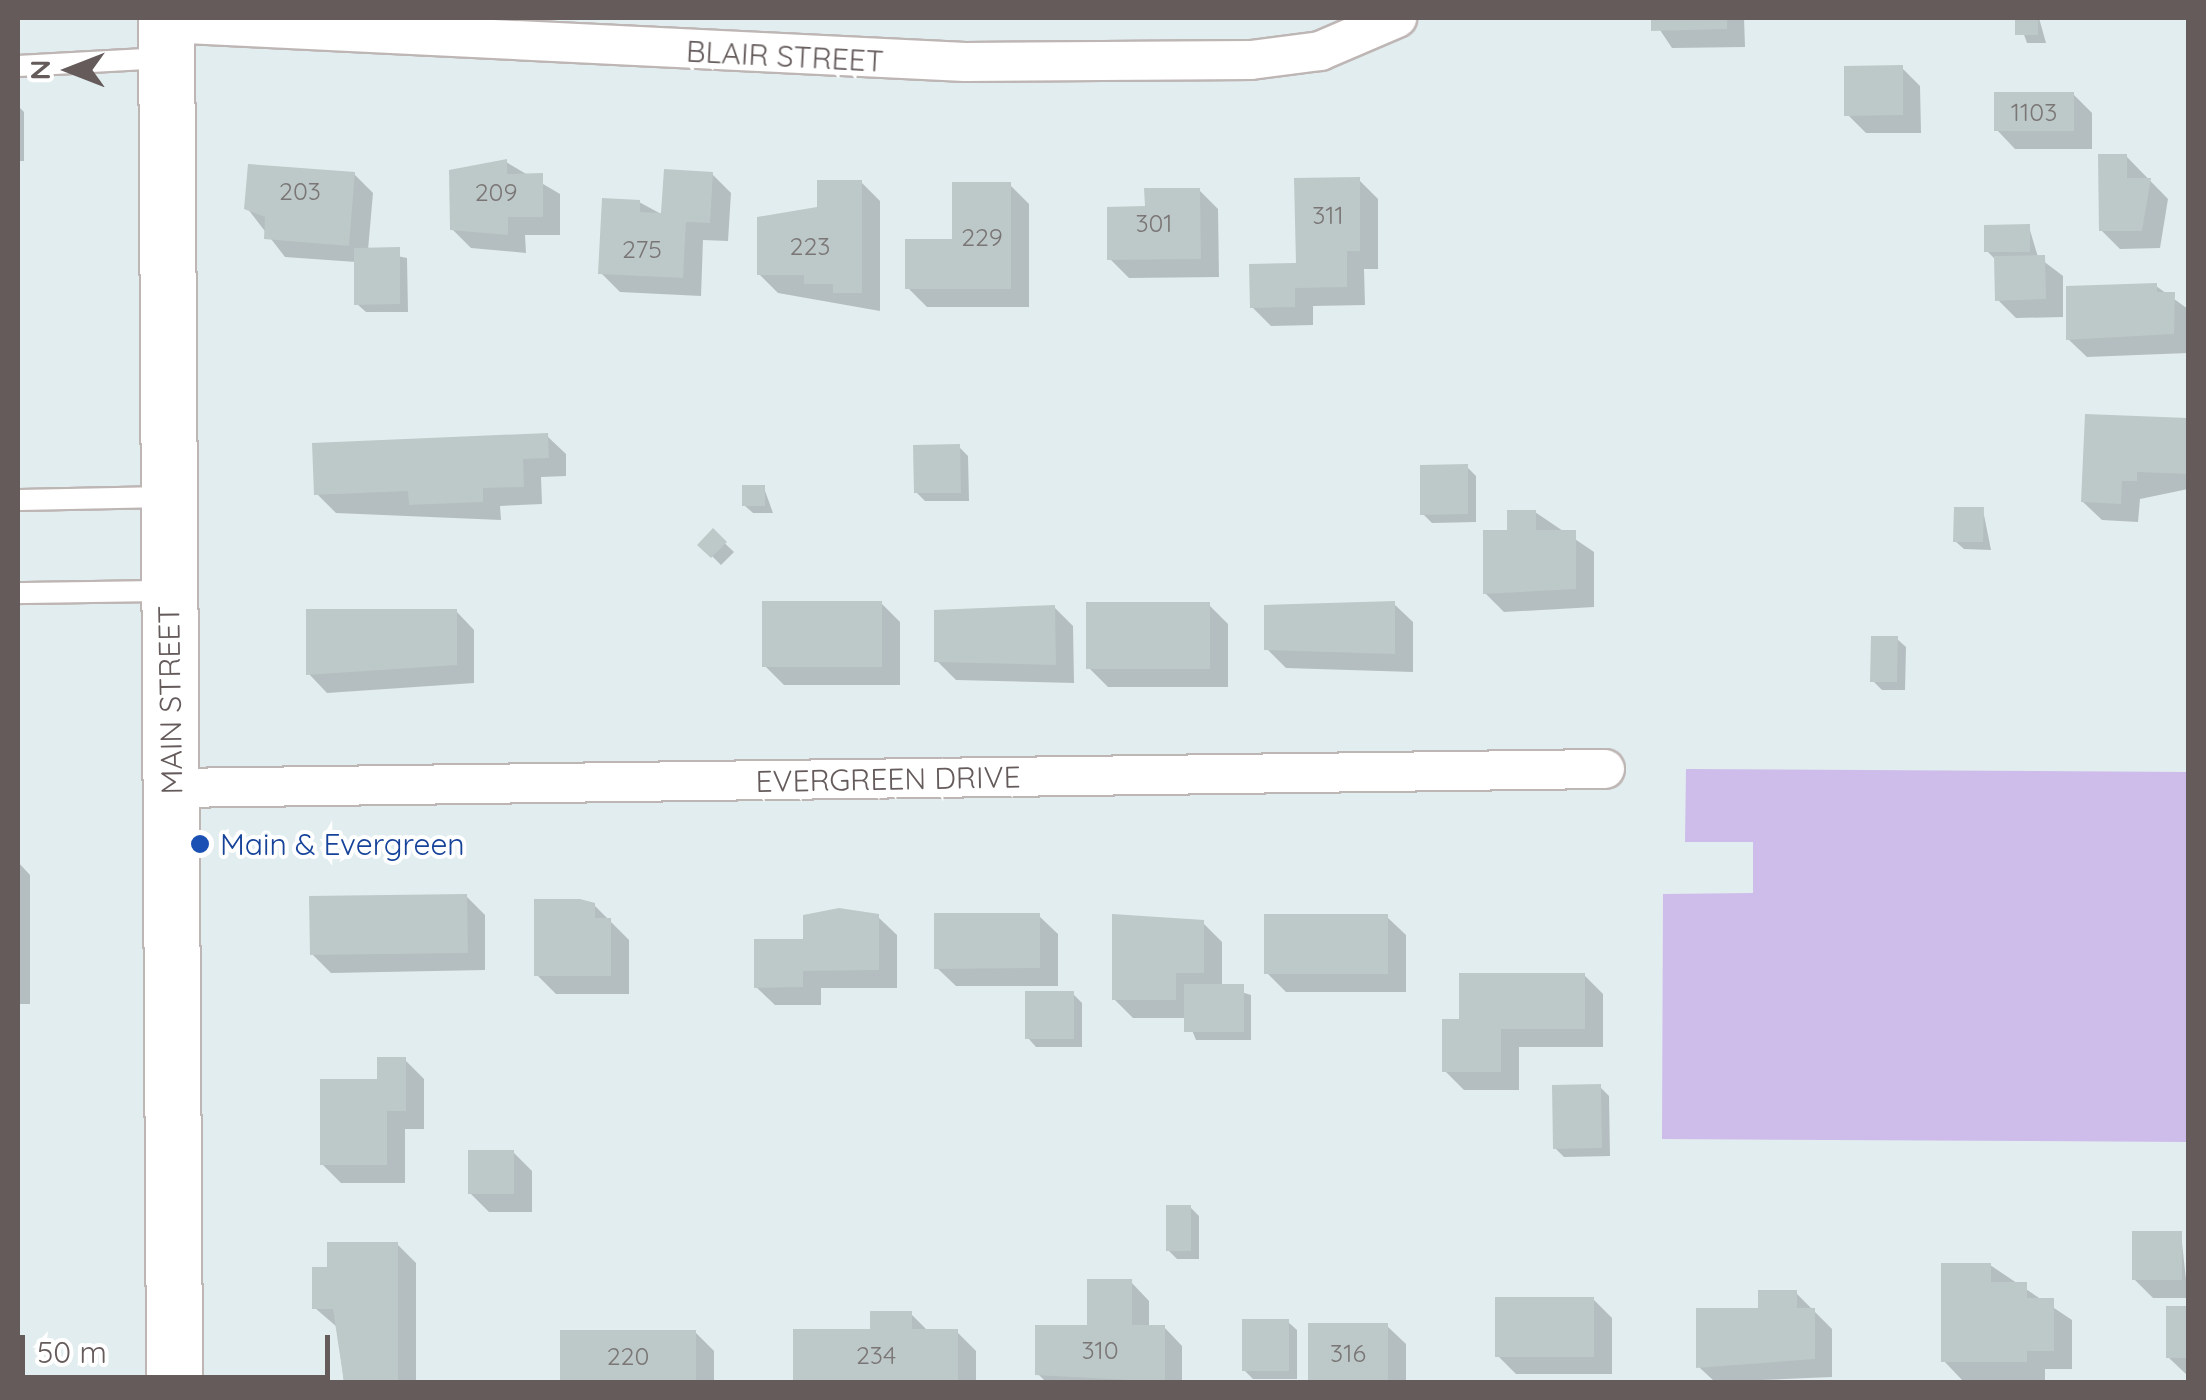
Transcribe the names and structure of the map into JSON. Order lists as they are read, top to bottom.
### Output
{
  "streets": {
    "main road": ["MAIN STREET"],
    "street": ["BLAIR STREET", "EVERGREEN DRIVE"]
  },
  "crossings": [
    ["BLAIR STREET", "MAIN STREET"],
    ["MAIN STREET", "EVERGREEN DRIVE"]
  ],
  "places": ["Main & Evergreen"],
  "house_numbers": [
    "1103",
    "203",
    "209",
    "311",
    "301",
    "229",
    "223",
    "275",
    "310",
    "316",
    "234",
    "220"
  ],
  "scale_bar": "50 m",
  "north": "left"
}
